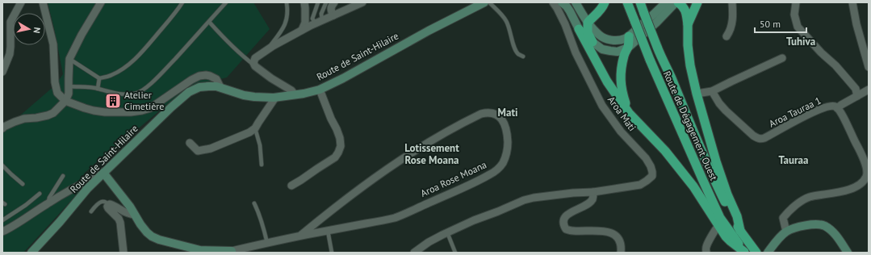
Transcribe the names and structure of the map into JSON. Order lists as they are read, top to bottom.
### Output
{
  "streets": {
    "highway": ["Route de Dégagement Ouest"],
    "main road": ["Route de Saint-Hilaire", "Aroa Rose Moana"],
    "street": ["Aroa Tauraa 1", "Aroa Mati"]
  },
  "crossings": [
    ["Route de Saint-Hilaire", "Aroa Rose Moana"]
  ],
  "districts": [
    "Tuhiva",
    "Mati",
    "Lotissement Rose Moana",
    "Tauraa"
  ],
  "places": {
    "building": ["Atelier Cimetière"]
  },
  "scale_bar": "50 m",
  "north": "right"
}
